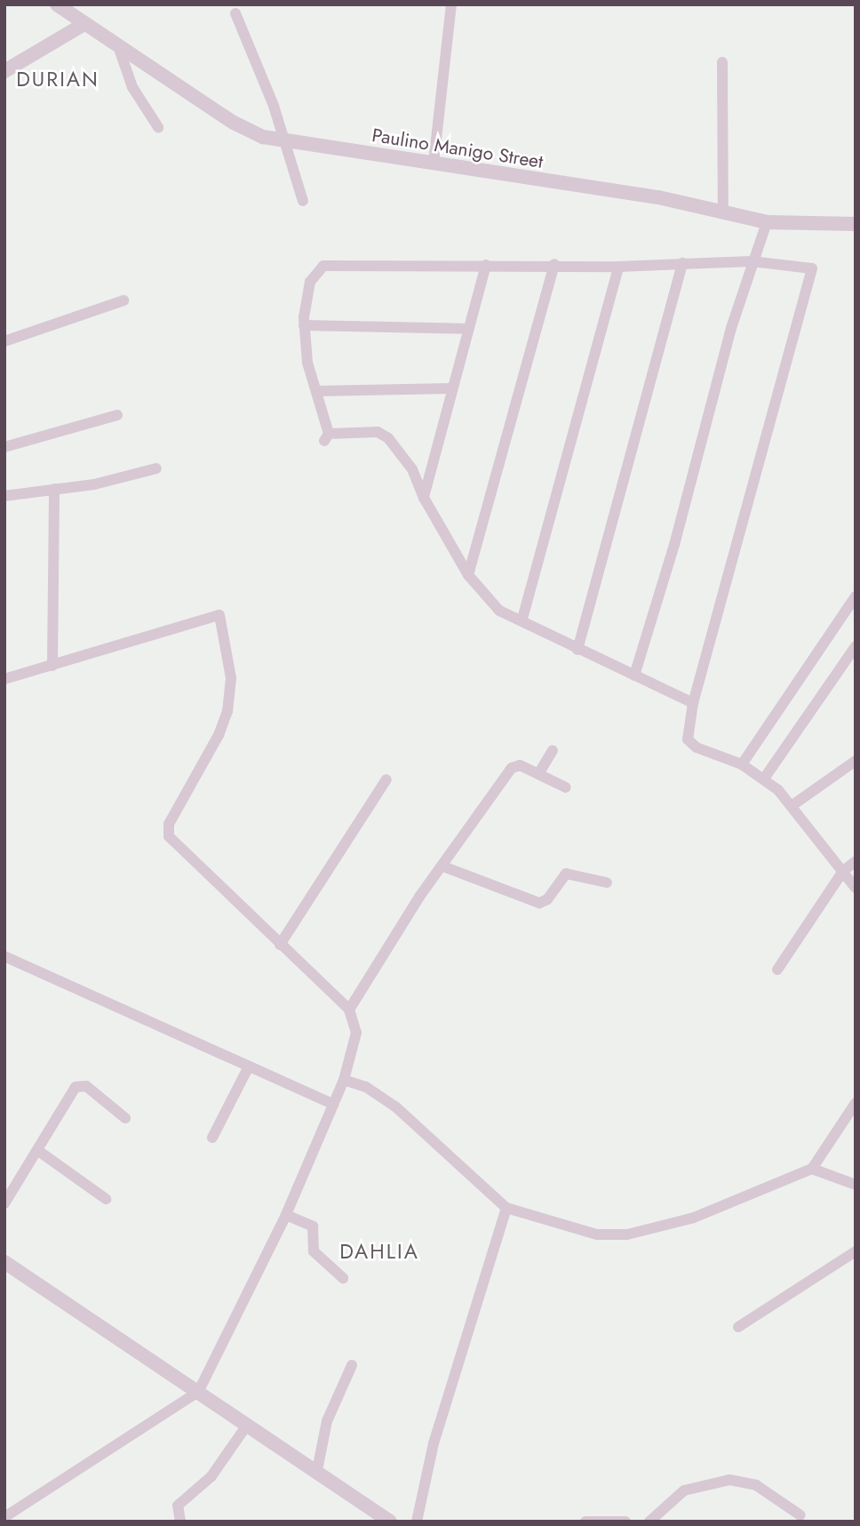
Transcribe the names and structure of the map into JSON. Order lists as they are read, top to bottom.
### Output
{
  "streets": {
    "street": ["Paulino Manigo Street"]
  },
  "districts": ["DURIAN", "DAHLIA"]
}
